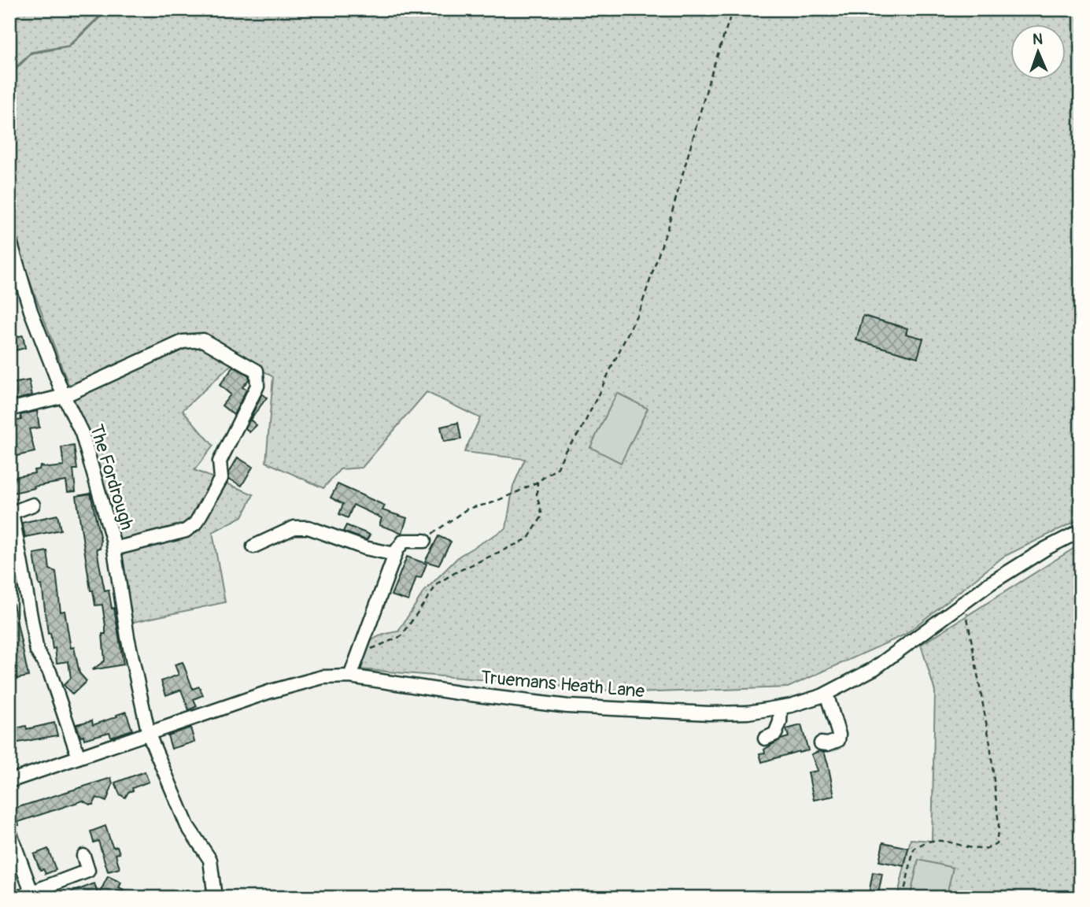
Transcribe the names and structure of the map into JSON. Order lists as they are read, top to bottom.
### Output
{
  "streets": {
    "street": ["The Fordrough", "Truemans Heath Lane"]
  },
  "crossings": [
    ["The Fordrough", "Truemans Heath Lane"]
  ],
  "north": "top"
}
